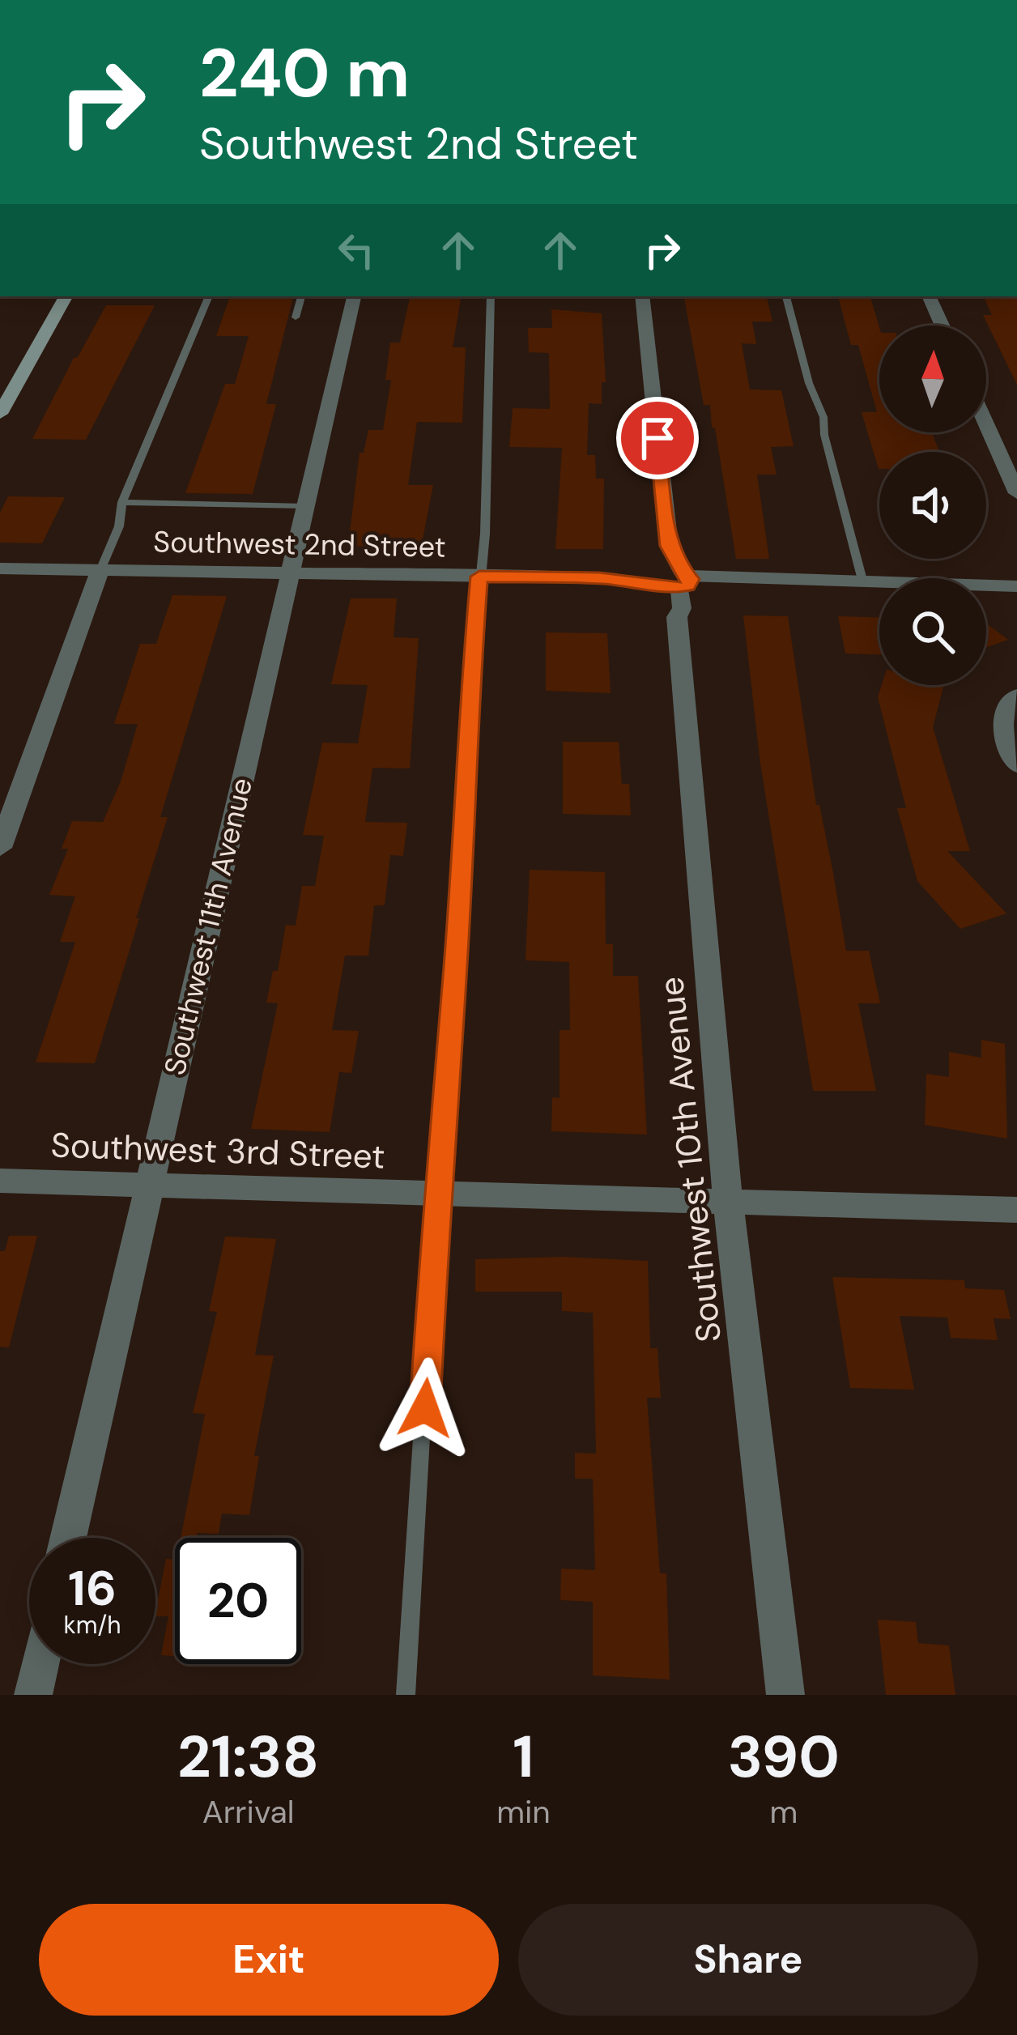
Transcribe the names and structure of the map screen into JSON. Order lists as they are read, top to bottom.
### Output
{
  "streets": {
    "street": [
      "Southwest 2nd Street",
      "Southwest 11th Avenue",
      "Southwest 3rd Street",
      "Southwest 10th Avenue"
    ]
  },
  "crossings": [
    ["Southwest 2nd Street", "Southwest 11th Avenue"],
    ["Southwest 2nd Street", "Southwest 10th Avenue"],
    ["Southwest 11th Avenue", "Southwest 3rd Street"],
    ["Southwest 3rd Street", "Southwest 10th Avenue"]
  ],
  "north": "top",
  "page": {
    "turn": ["240 m", "Southwest 2nd Street"],
    "speed": "16 km/h",
    "limit": "20",
    "eta": [
      "21:38",
      "Arrival",
      "1",
      "min",
      "390",
      "m"
    ],
    "buttons": ["Exit", "Share"]
  }
}
